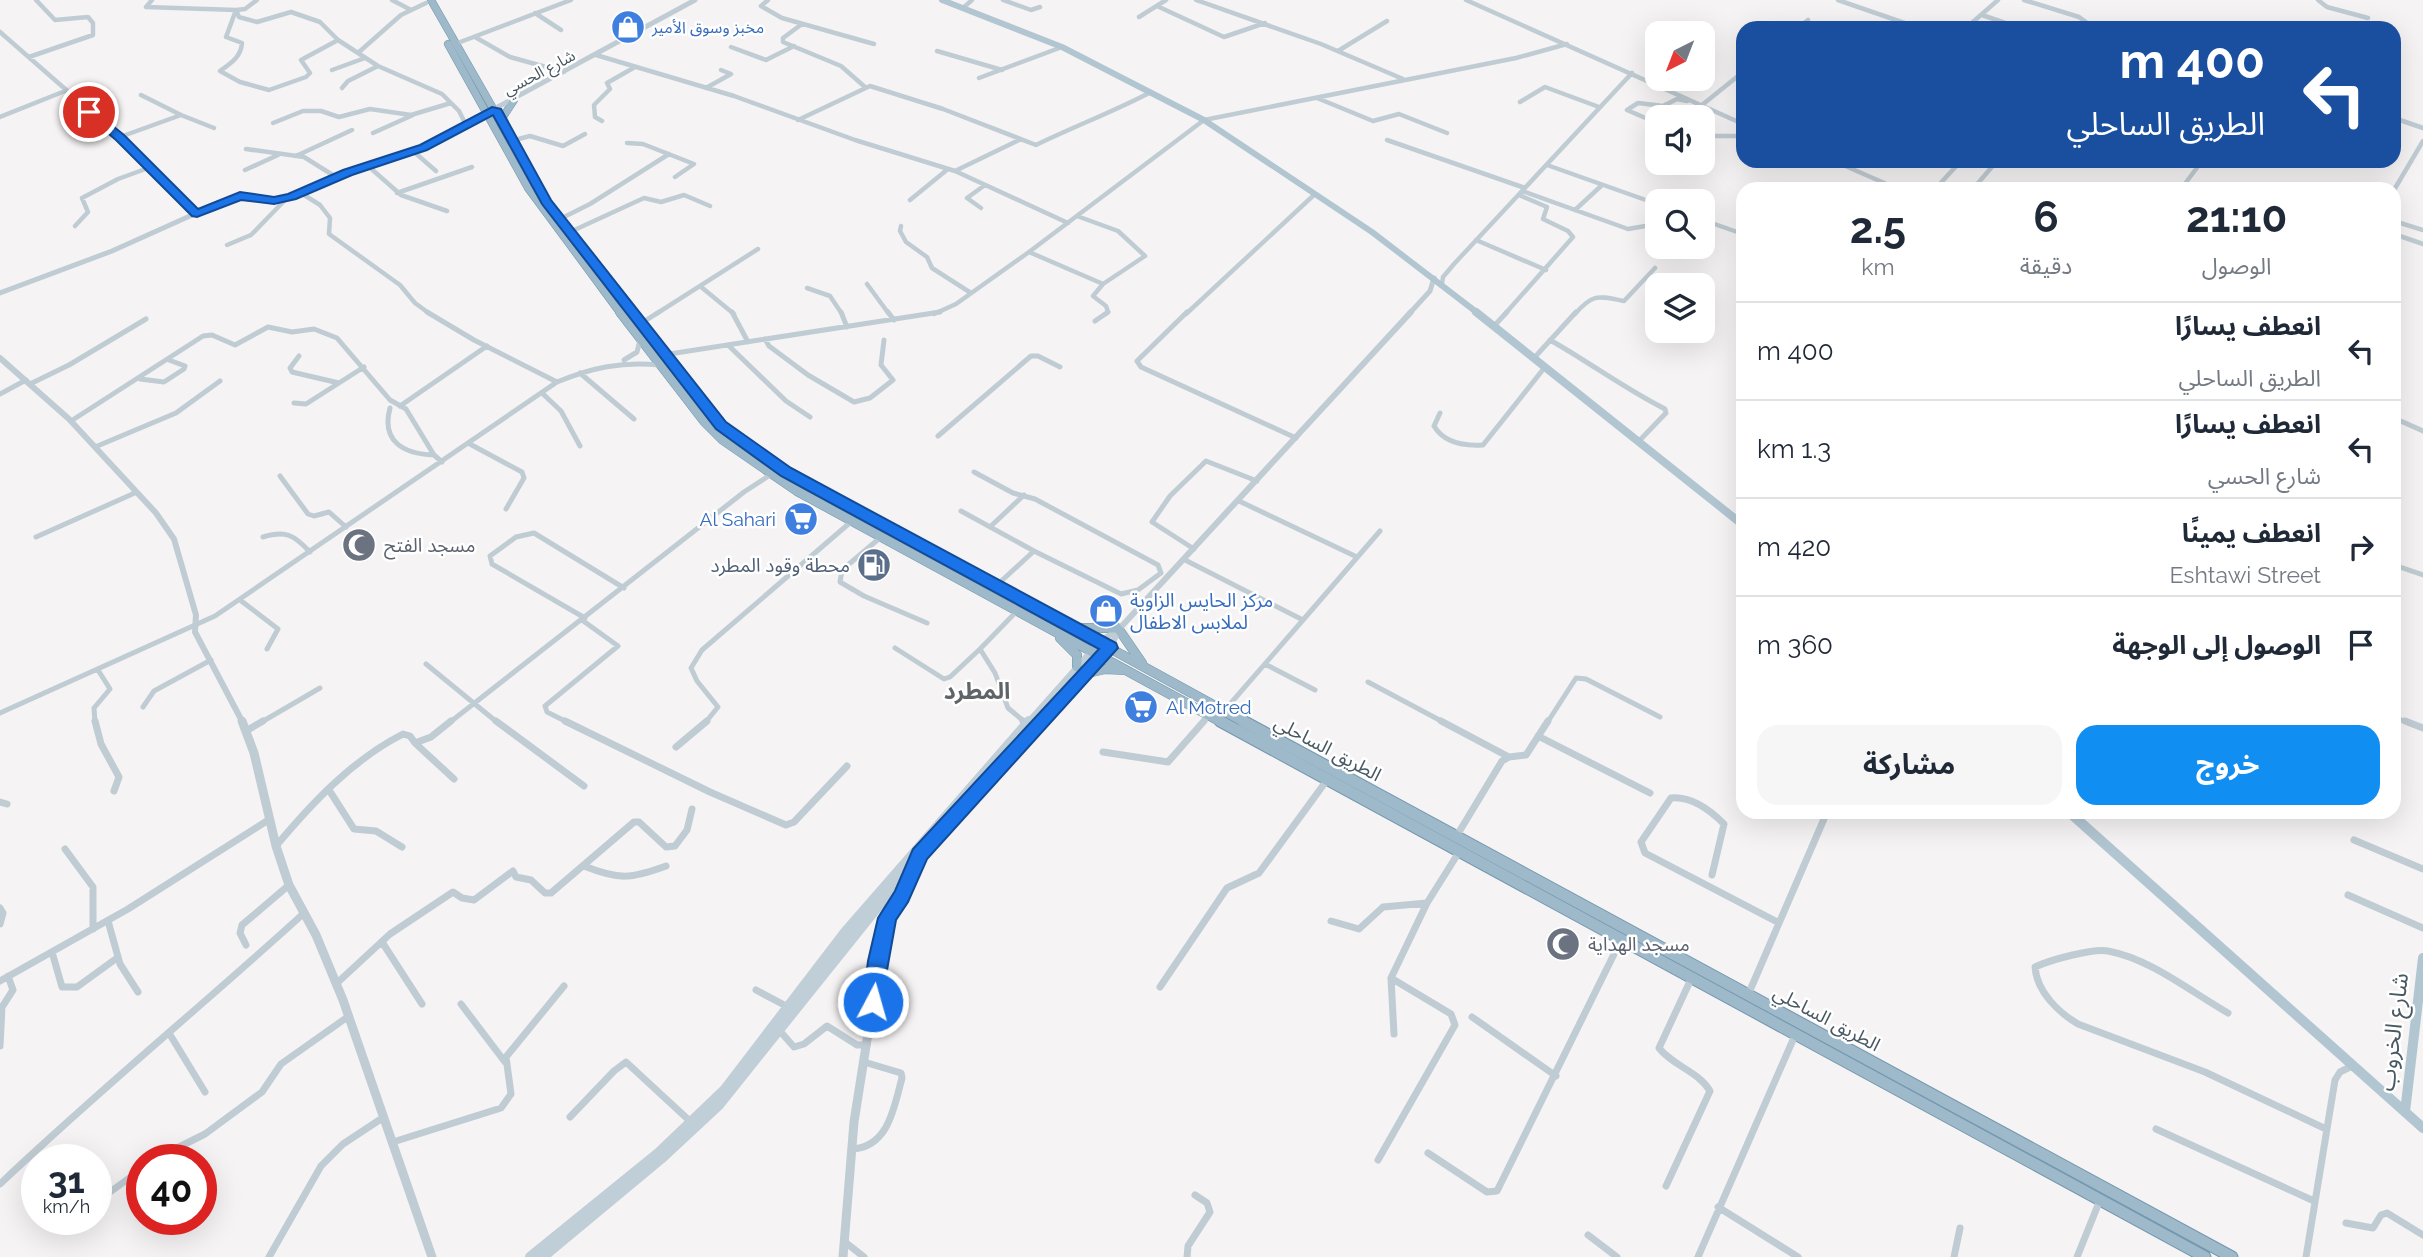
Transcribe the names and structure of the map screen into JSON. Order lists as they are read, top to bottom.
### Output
{
  "streets": {
    "highway": ["الطريق الساحلي"],
    "main road": ["شارع الخروب"],
    "street": ["شارع الحسي"]
  },
  "crossings": [
    ["شارع الحسي", "الطريق الساحلي"]
  ],
  "districts": ["المطرد"],
  "places": {
    "shop": ["مخبز وسوق الأمير", "مركز الحايس الزاوية لملابس الاطفال"],
    "supermarket": ["Al Sahari", "Al Motred"],
    "mosque": ["مسجد الفتح", "مسجد الهداية"],
    "fuel station": ["محطة وقود المطرد"]
  },
  "north": "bottom left",
  "page": {
    "turn": ["400 m", "الطريق الساحلي"],
    "eta": [
      "21:10",
      "الوصول",
      "6",
      "دقيقة",
      "2.5",
      "km"
    ],
    "list": [
      {
        "name": "انعطف يسارًا",
        "note": "الطريق الساحلي",
        "value": "400 m"
      },
      {
        "name": "انعطف يسارًا",
        "note": "شارع الحسي",
        "value": "1.3 km"
      },
      {
        "name": "انعطف يمينًا",
        "note": "Eshtawi Street",
        "value": "420 m"
      },
      {
        "name": "الوصول إلى الوجهة",
        "value": "360 m"
      }
    ],
    "buttons": ["خروج", "مشاركة"],
    "speed": "31 km/h",
    "limit": "40"
  }
}
